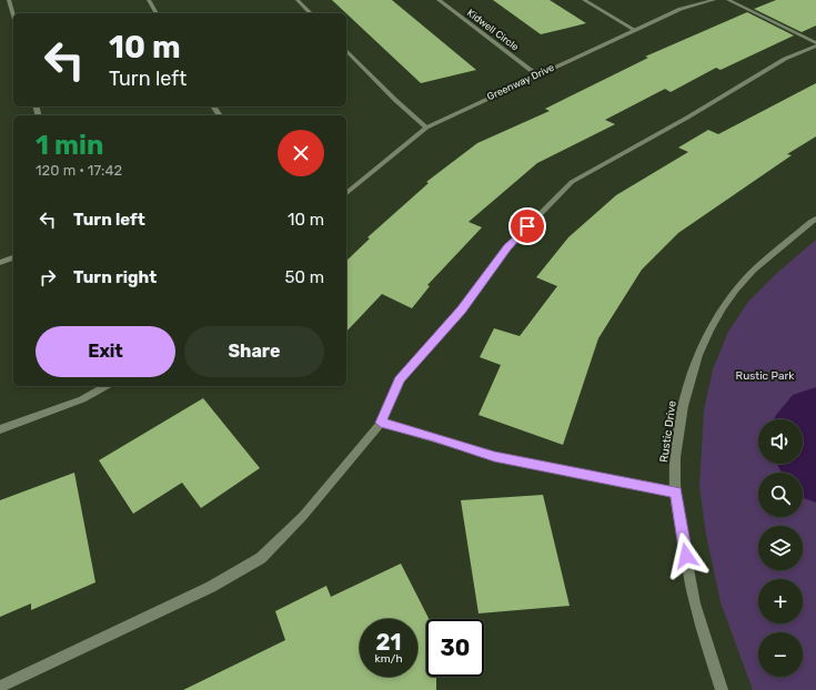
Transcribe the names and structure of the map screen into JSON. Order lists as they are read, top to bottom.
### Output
{
  "streets": {
    "street": ["Kidwell Circle", "Greenway Drive", "Rustic Drive"]
  },
  "crossings": [
    ["Kidwell Circle", "Greenway Drive"]
  ],
  "parks": ["Rustic Park"],
  "page": {
    "turn": ["10 m", "Turn left"],
    "heading": ["1 min", "120 m · 17:42"],
    "list": [
      {
        "name": "Turn left",
        "value": "10 m"
      },
      {
        "name": "Turn right",
        "value": "50 m"
      }
    ],
    "buttons": ["Exit", "Share"],
    "map_buttons": ["+", "−"],
    "speed": "21 km/h",
    "limit": "30"
  }
}
